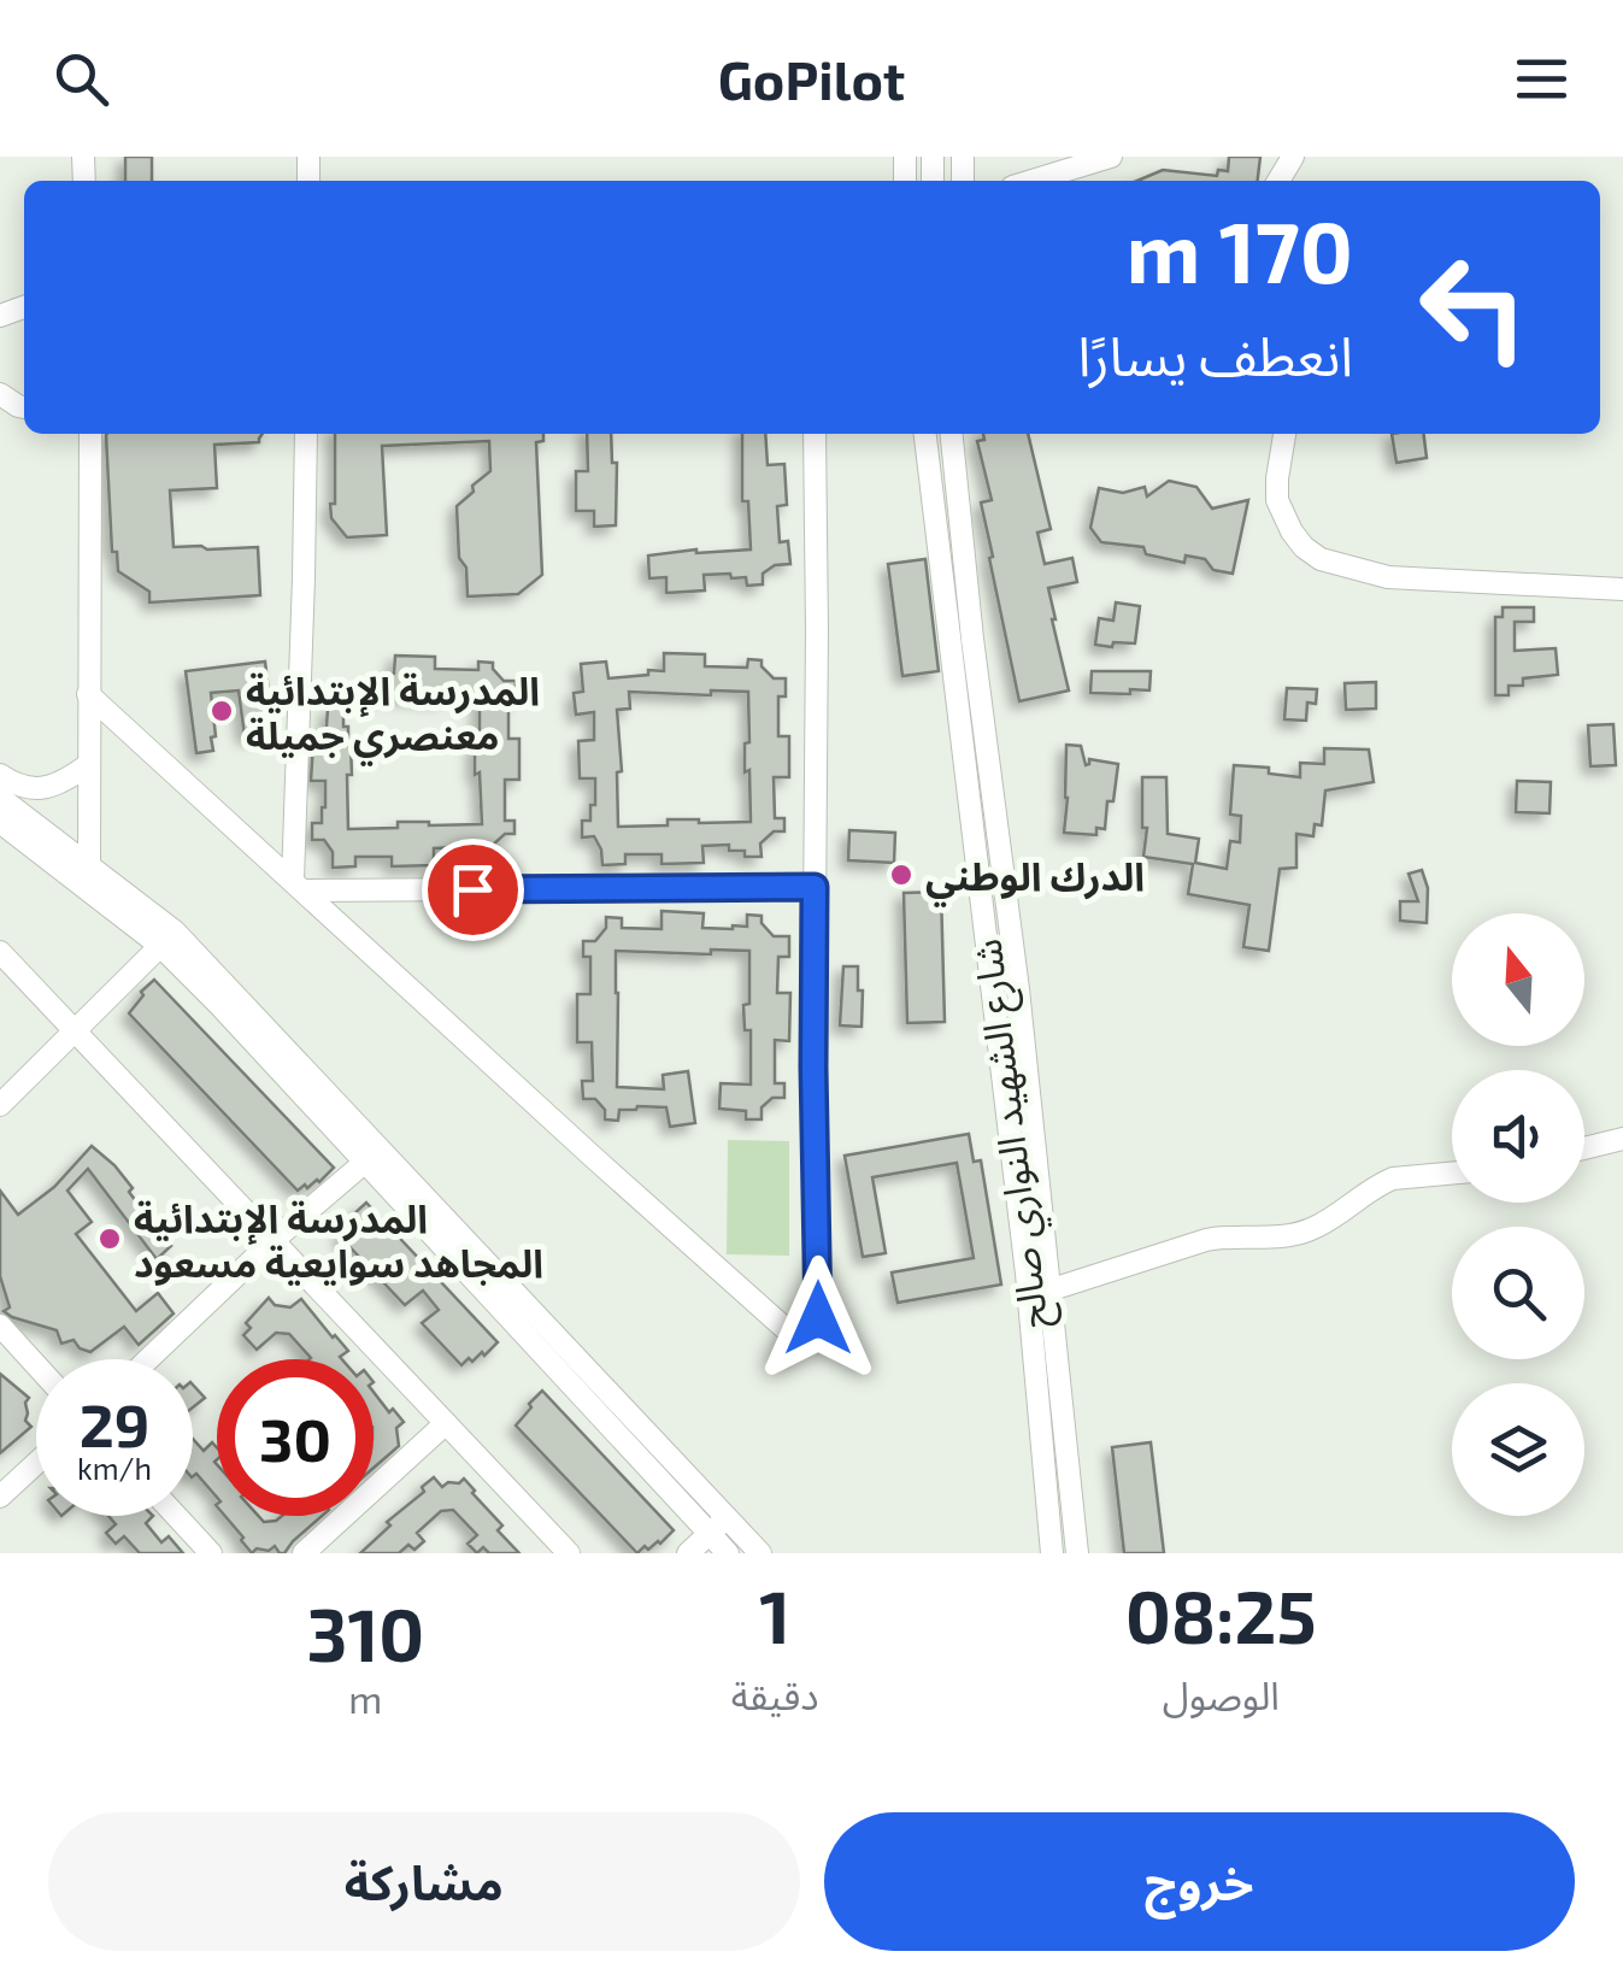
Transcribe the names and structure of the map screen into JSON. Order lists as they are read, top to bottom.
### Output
{
  "streets": {
    "street": ["شارع الشهيد النواري صالح"]
  },
  "places": ["المدرسة الإبتدائية معنصري جميلة", "الدرك الوطني", "المدرسة الإبتدائية المجاهد سوايعية مسعود"],
  "north": "top",
  "page": {
    "header": "GoPilot",
    "turn": ["170 m", "انعطف يسارًا"],
    "speed": "29 km/h",
    "limit": "30",
    "eta": [
      "08:25",
      "الوصول",
      "1",
      "دقيقة",
      "310",
      "m"
    ],
    "buttons": ["خروج", "مشاركة"]
  }
}
